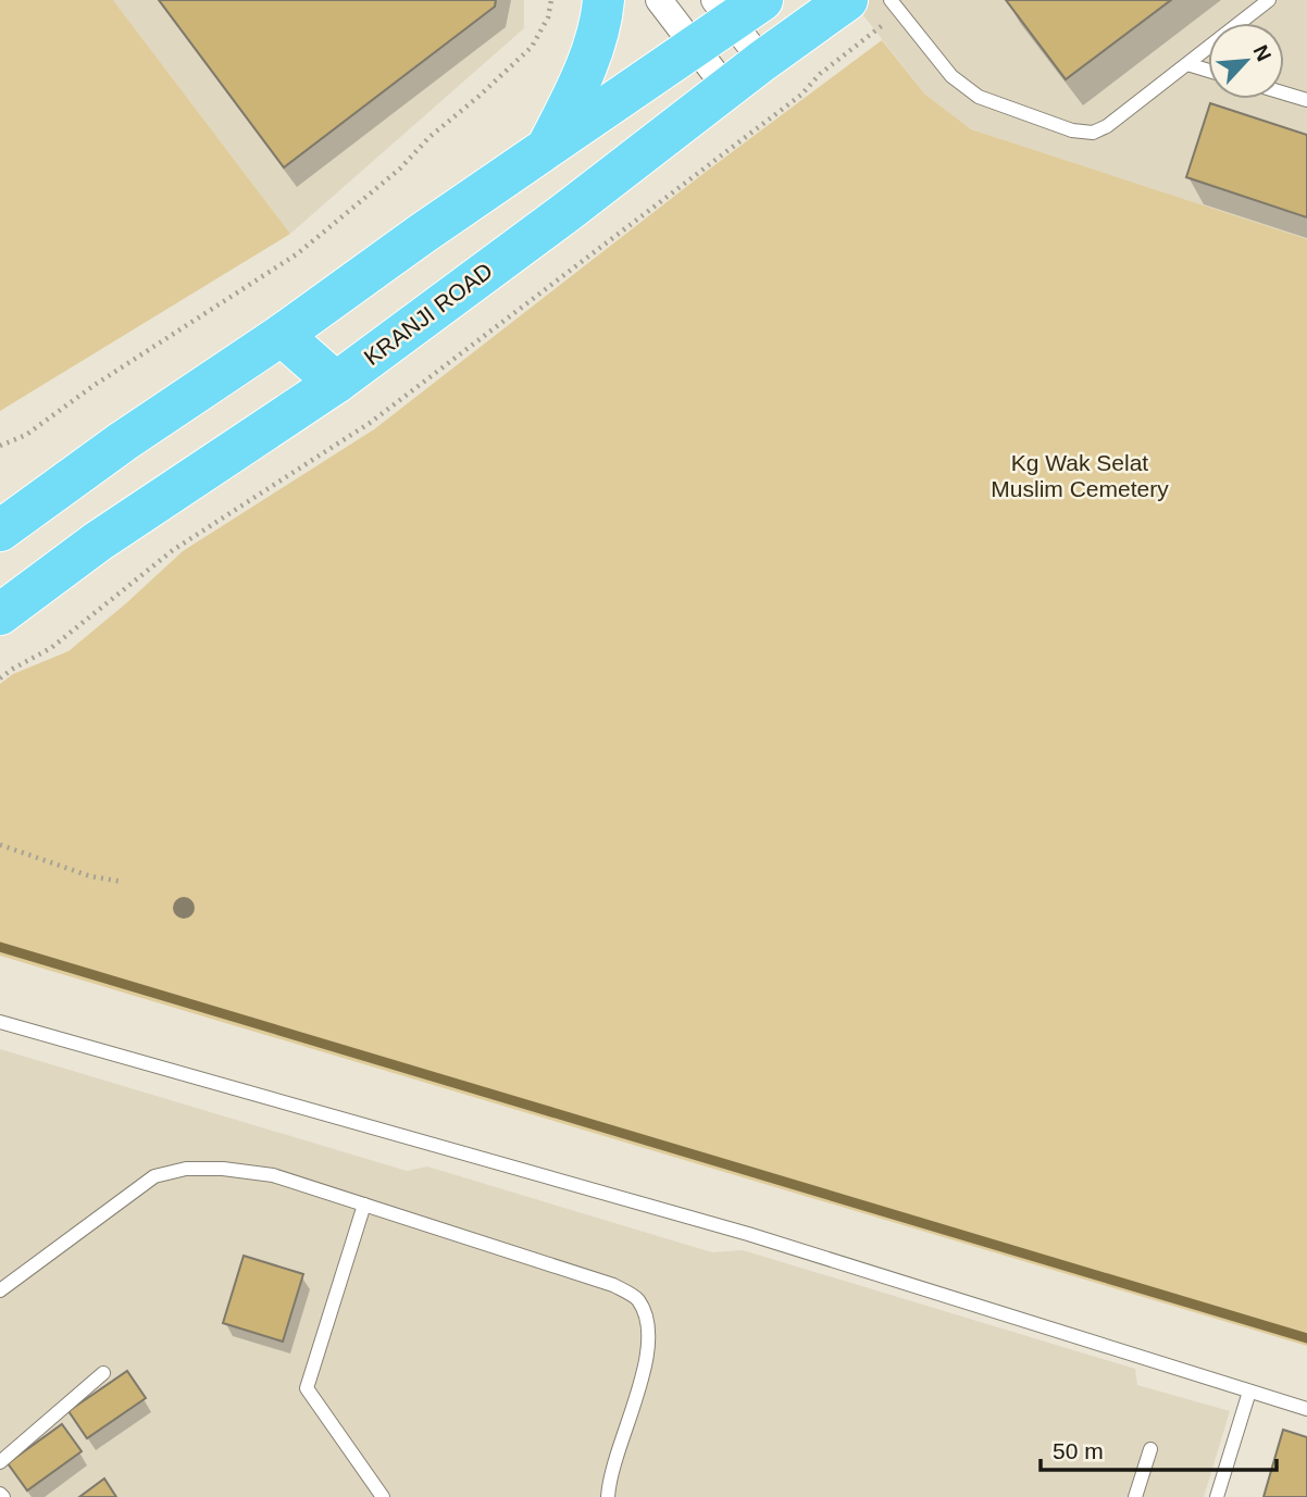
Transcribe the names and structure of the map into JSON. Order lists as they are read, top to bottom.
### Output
{
  "streets": {
    "main road": ["KRANJI ROAD"]
  },
  "parks": ["Kg Wak Selat Muslim Cemetery"],
  "scale_bar": "50 m",
  "north": "top right"
}
